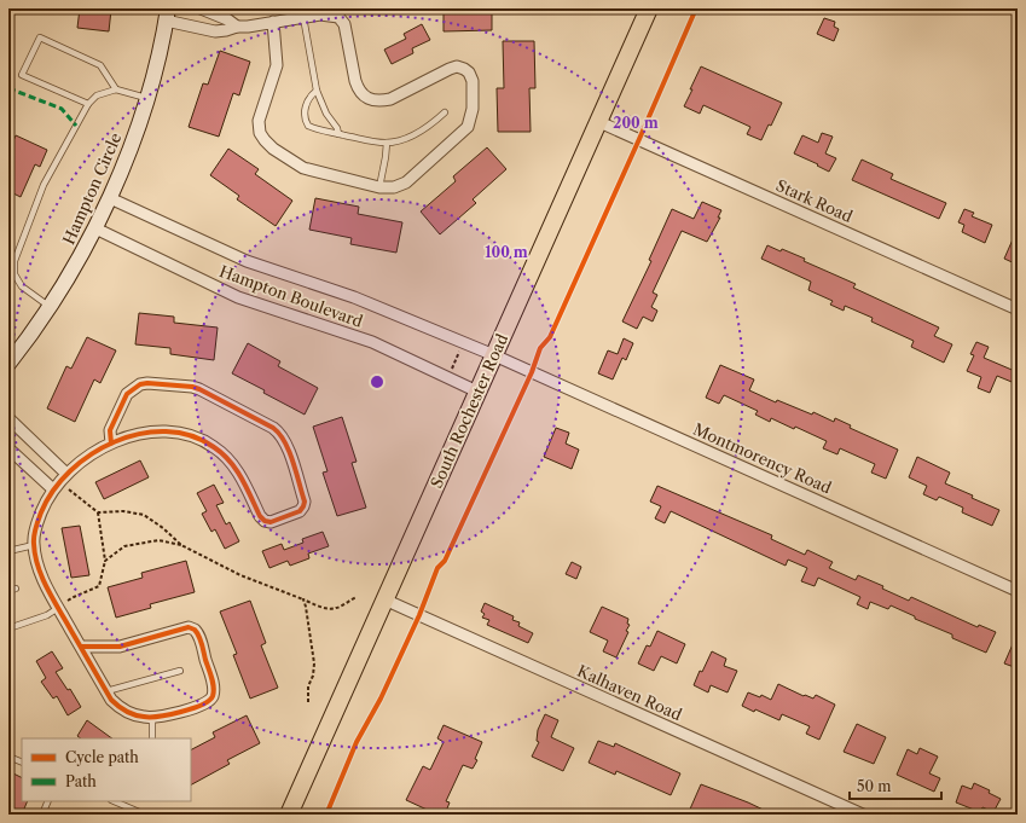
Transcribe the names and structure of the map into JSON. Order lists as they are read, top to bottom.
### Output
{
  "streets": {
    "main road": ["South Rochester Road"],
    "street": [
      "Hampton Circle",
      "Stark Road",
      "Hampton Boulevard",
      "Montmorency Road",
      "Kalhaven Road"
    ]
  },
  "crossings": [
    ["Hampton Circle", "Hampton Boulevard"],
    ["Stark Road", "South Rochester Road"],
    ["Hampton Boulevard", "South Rochester Road"],
    ["Hampton Boulevard", "Montmorency Road"],
    ["South Rochester Road", "Montmorency Road"],
    ["South Rochester Road", "Kalhaven Road"]
  ],
  "legend": ["Cycle path", "Path"],
  "scale_bar": "50 m",
  "rings": ["200 m", "100 m"]
}
